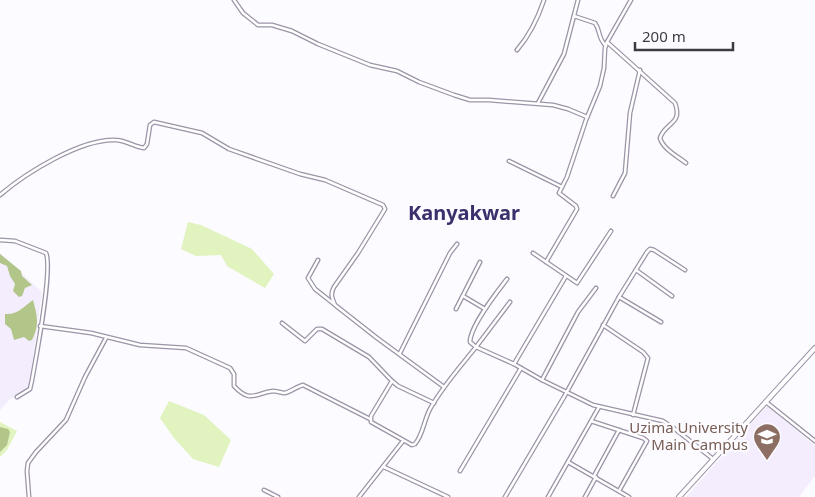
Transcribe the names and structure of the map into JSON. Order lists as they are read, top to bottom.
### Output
{
  "districts": ["Kanyakwar"],
  "places": {
    "school or university": ["Uzima University Main Campus"]
  },
  "scale_bar": "200 m"
}
